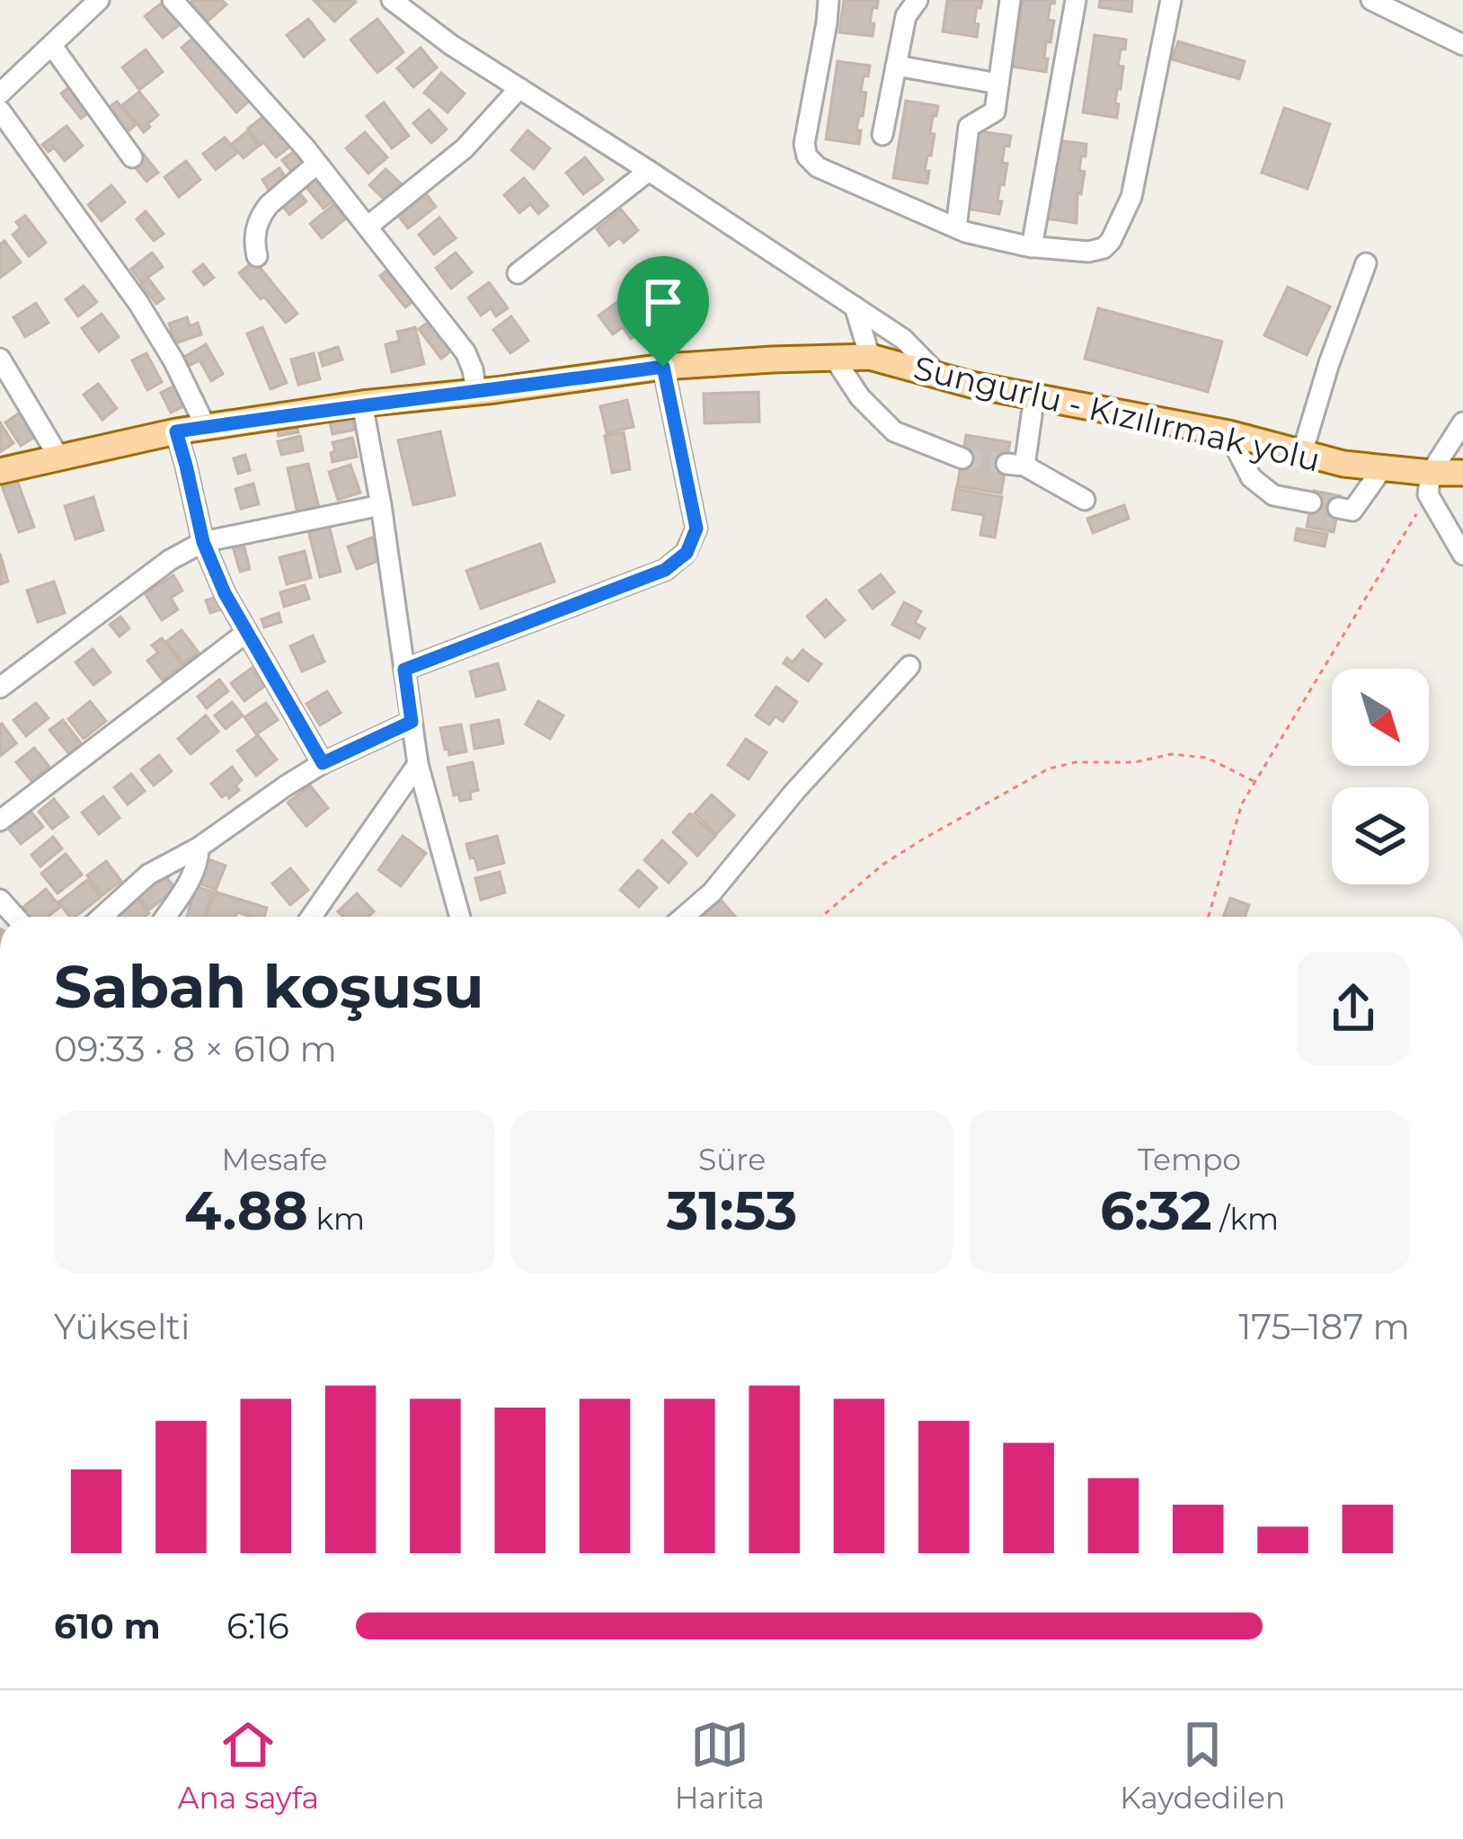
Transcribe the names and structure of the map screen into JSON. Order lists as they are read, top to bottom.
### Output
{
  "streets": {
    "main road": ["Sungurlu - Kızılırmak yolu"]
  },
  "north": "bottom right",
  "page": {
    "heading": ["Sabah koşusu", "09:33 · 8 × 610 m"],
    "stats": [
      ["Mesafe", "4.88 km"],
      ["Süre", "31:53"],
      ["Tempo", "6:32 /km"]
    ],
    "chart": ["Yükselti", "175–187 m"],
    "list": [
      {
        "name": "610 m",
        "note": "6:16"
      }
    ],
    "tabs": ["Ana sayfa", "Harita", "Kaydedilen"]
  }
}
